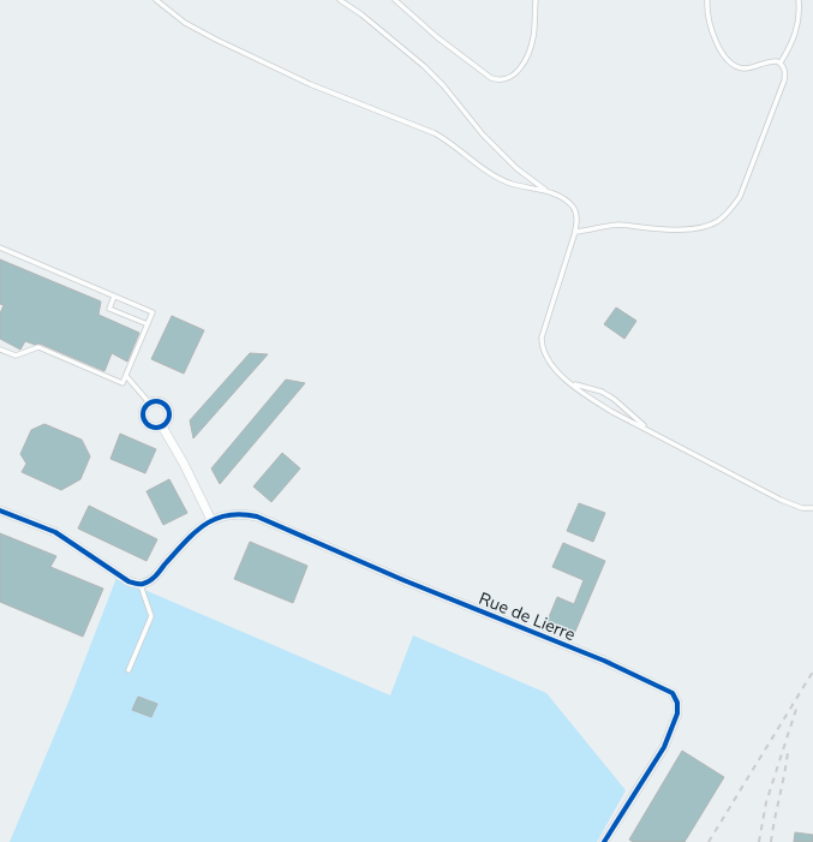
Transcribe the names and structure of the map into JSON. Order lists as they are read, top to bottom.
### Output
{
  "streets": {
    "street": ["Rue de Lierre"]
  }
}
